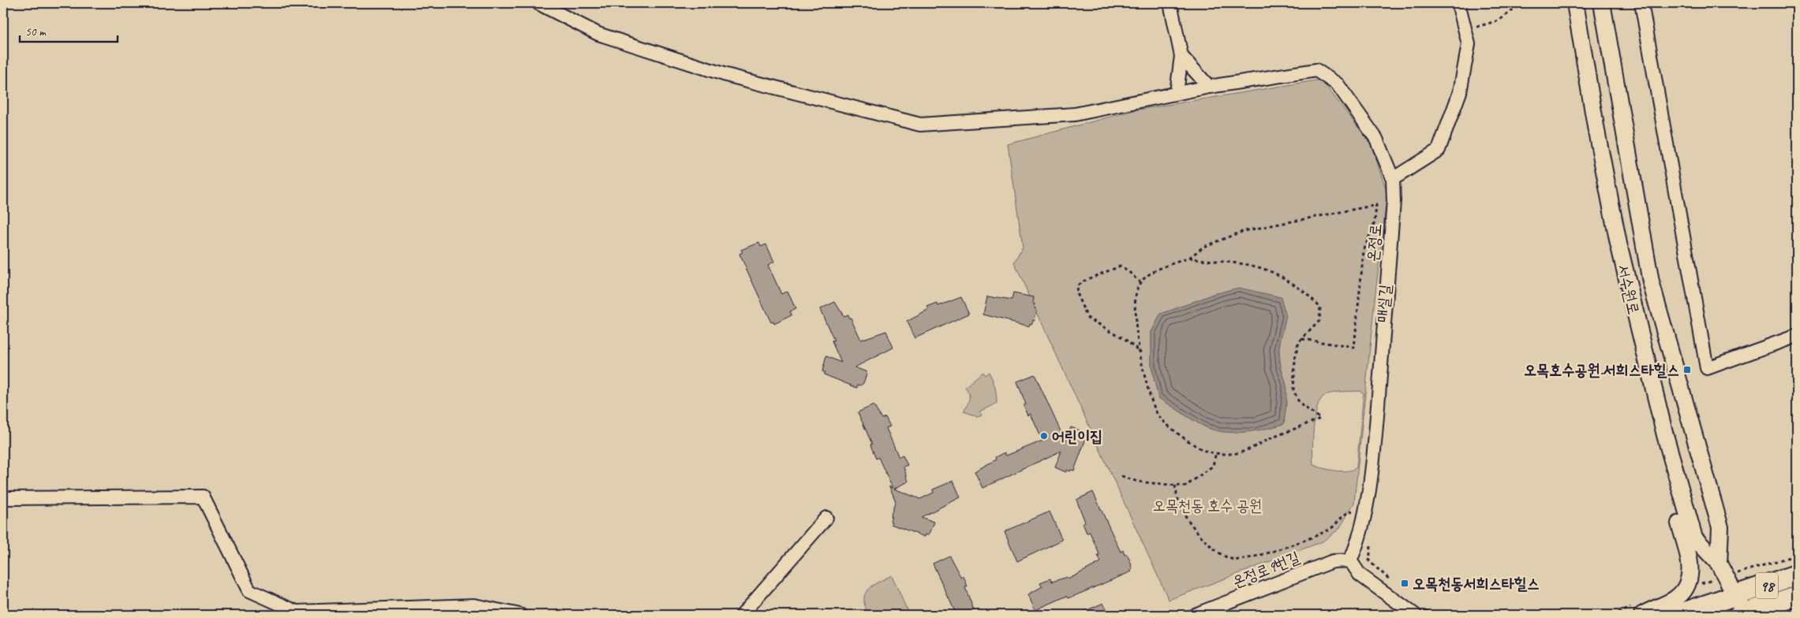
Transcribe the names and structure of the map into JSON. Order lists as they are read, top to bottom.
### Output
{
  "streets": {
    "main road": ["98"],
    "street": ["온정로", "서수원로", "온정로9번길"]
  },
  "crossings": [
    ["온정로", "온정로9번길"],
    ["서수원로", "98"]
  ],
  "parks": ["오목천동 호수 공원"],
  "places": {
    "transit": ["오목호수공원.서희스타힐스", "오목천동서희스타힐스"],
    "other": ["어린이집"]
  },
  "scale_bar": "50 m"
}
